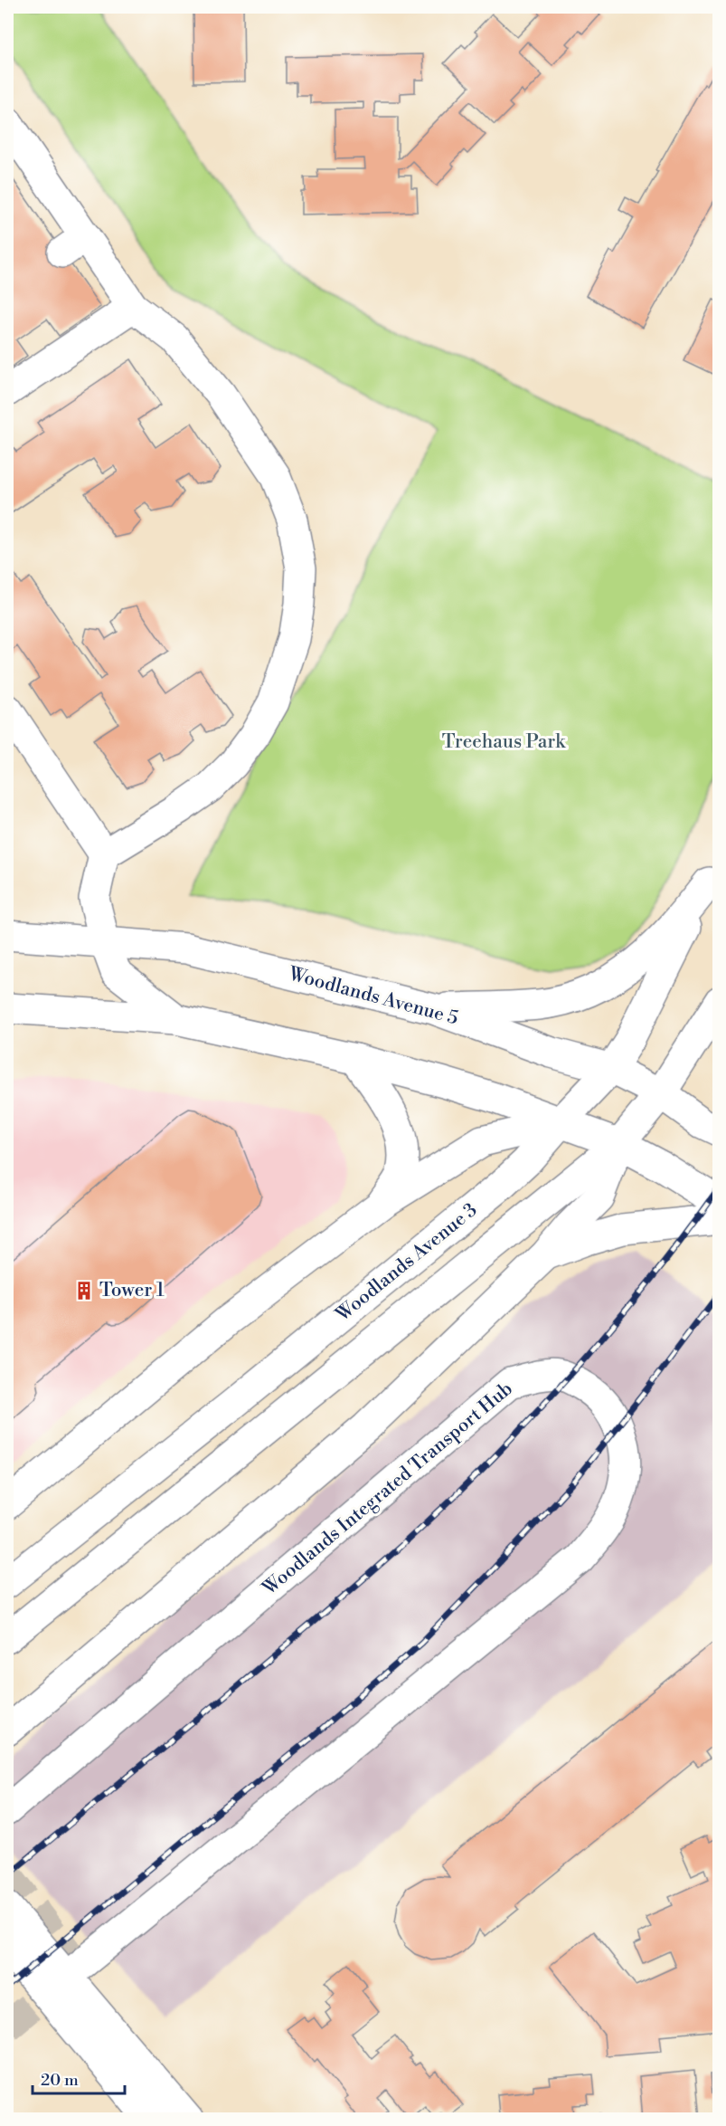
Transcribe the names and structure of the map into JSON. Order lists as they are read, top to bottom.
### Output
{
  "streets": {
    "main road": ["Woodlands Avenue 5", "Woodlands Avenue 3", "Woodlands Integrated Transport Hub"]
  },
  "crossings": [
    ["Woodlands Avenue 5", "Woodlands Avenue 3"]
  ],
  "parks": ["Treehaus Park"],
  "places": {
    "building": ["Tower 1"]
  },
  "scale_bar": "20 m"
}
